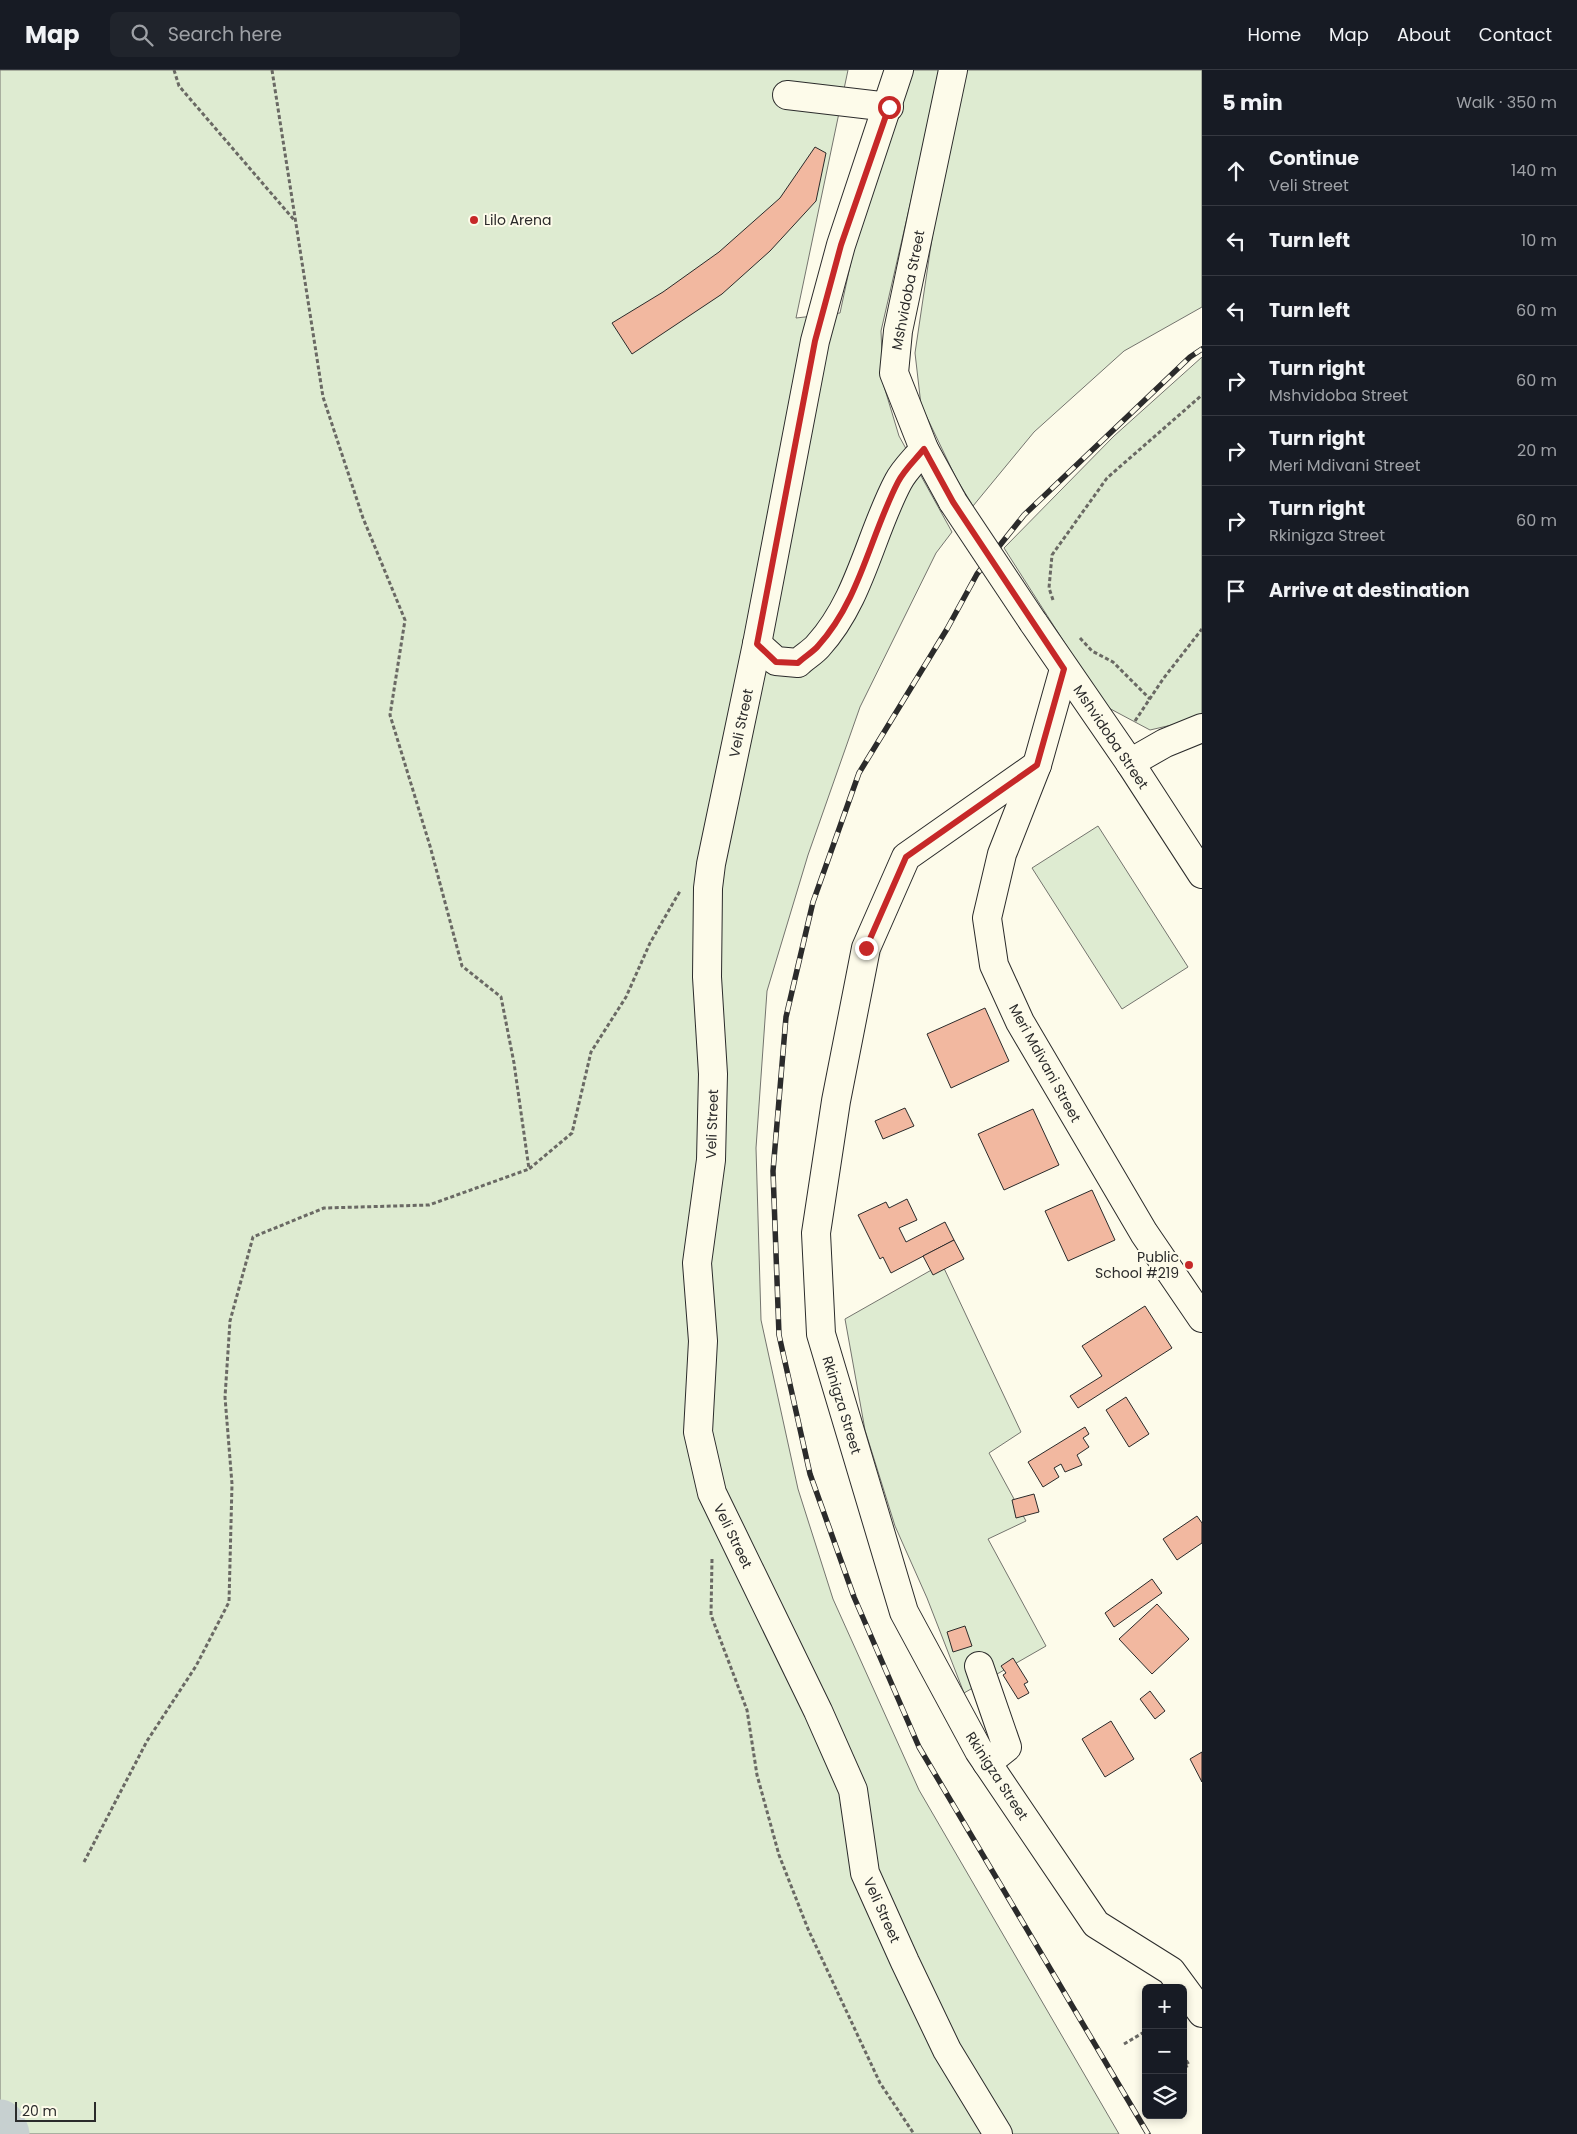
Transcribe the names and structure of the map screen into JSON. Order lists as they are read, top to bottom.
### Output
{
  "streets": {
    "street": [
      "Mshvidoba Street",
      "Veli Street",
      "Meri Mdivani Street",
      "Rkinigza Street"
    ]
  },
  "crossings": [
    ["Mshvidoba Street", "Meri Mdivani Street"],
    ["Meri Mdivani Street", "Rkinigza Street"]
  ],
  "places": ["Lilo Arena", "Public School #219"],
  "scale_bar": "20 m",
  "page": {
    "header": "Map",
    "search": "Search here",
    "nav": [
      "Home",
      "Map",
      "About",
      "Contact"
    ],
    "heading": ["5 min", "Walk · 350 m"],
    "list": [
      ["Continue", "Veli Street", "140 m"],
      ["Turn left", "10 m"],
      ["Turn left", "60 m"],
      ["Turn right", "Mshvidoba Street", "60 m"],
      ["Turn right", "Meri Mdivani Street", "20 m"],
      ["Turn right", "Rkinigza Street", "60 m"],
      "Arrive at destination"
    ],
    "map_buttons": ["+", "−"],
    "scale": "20 m"
  }
}
